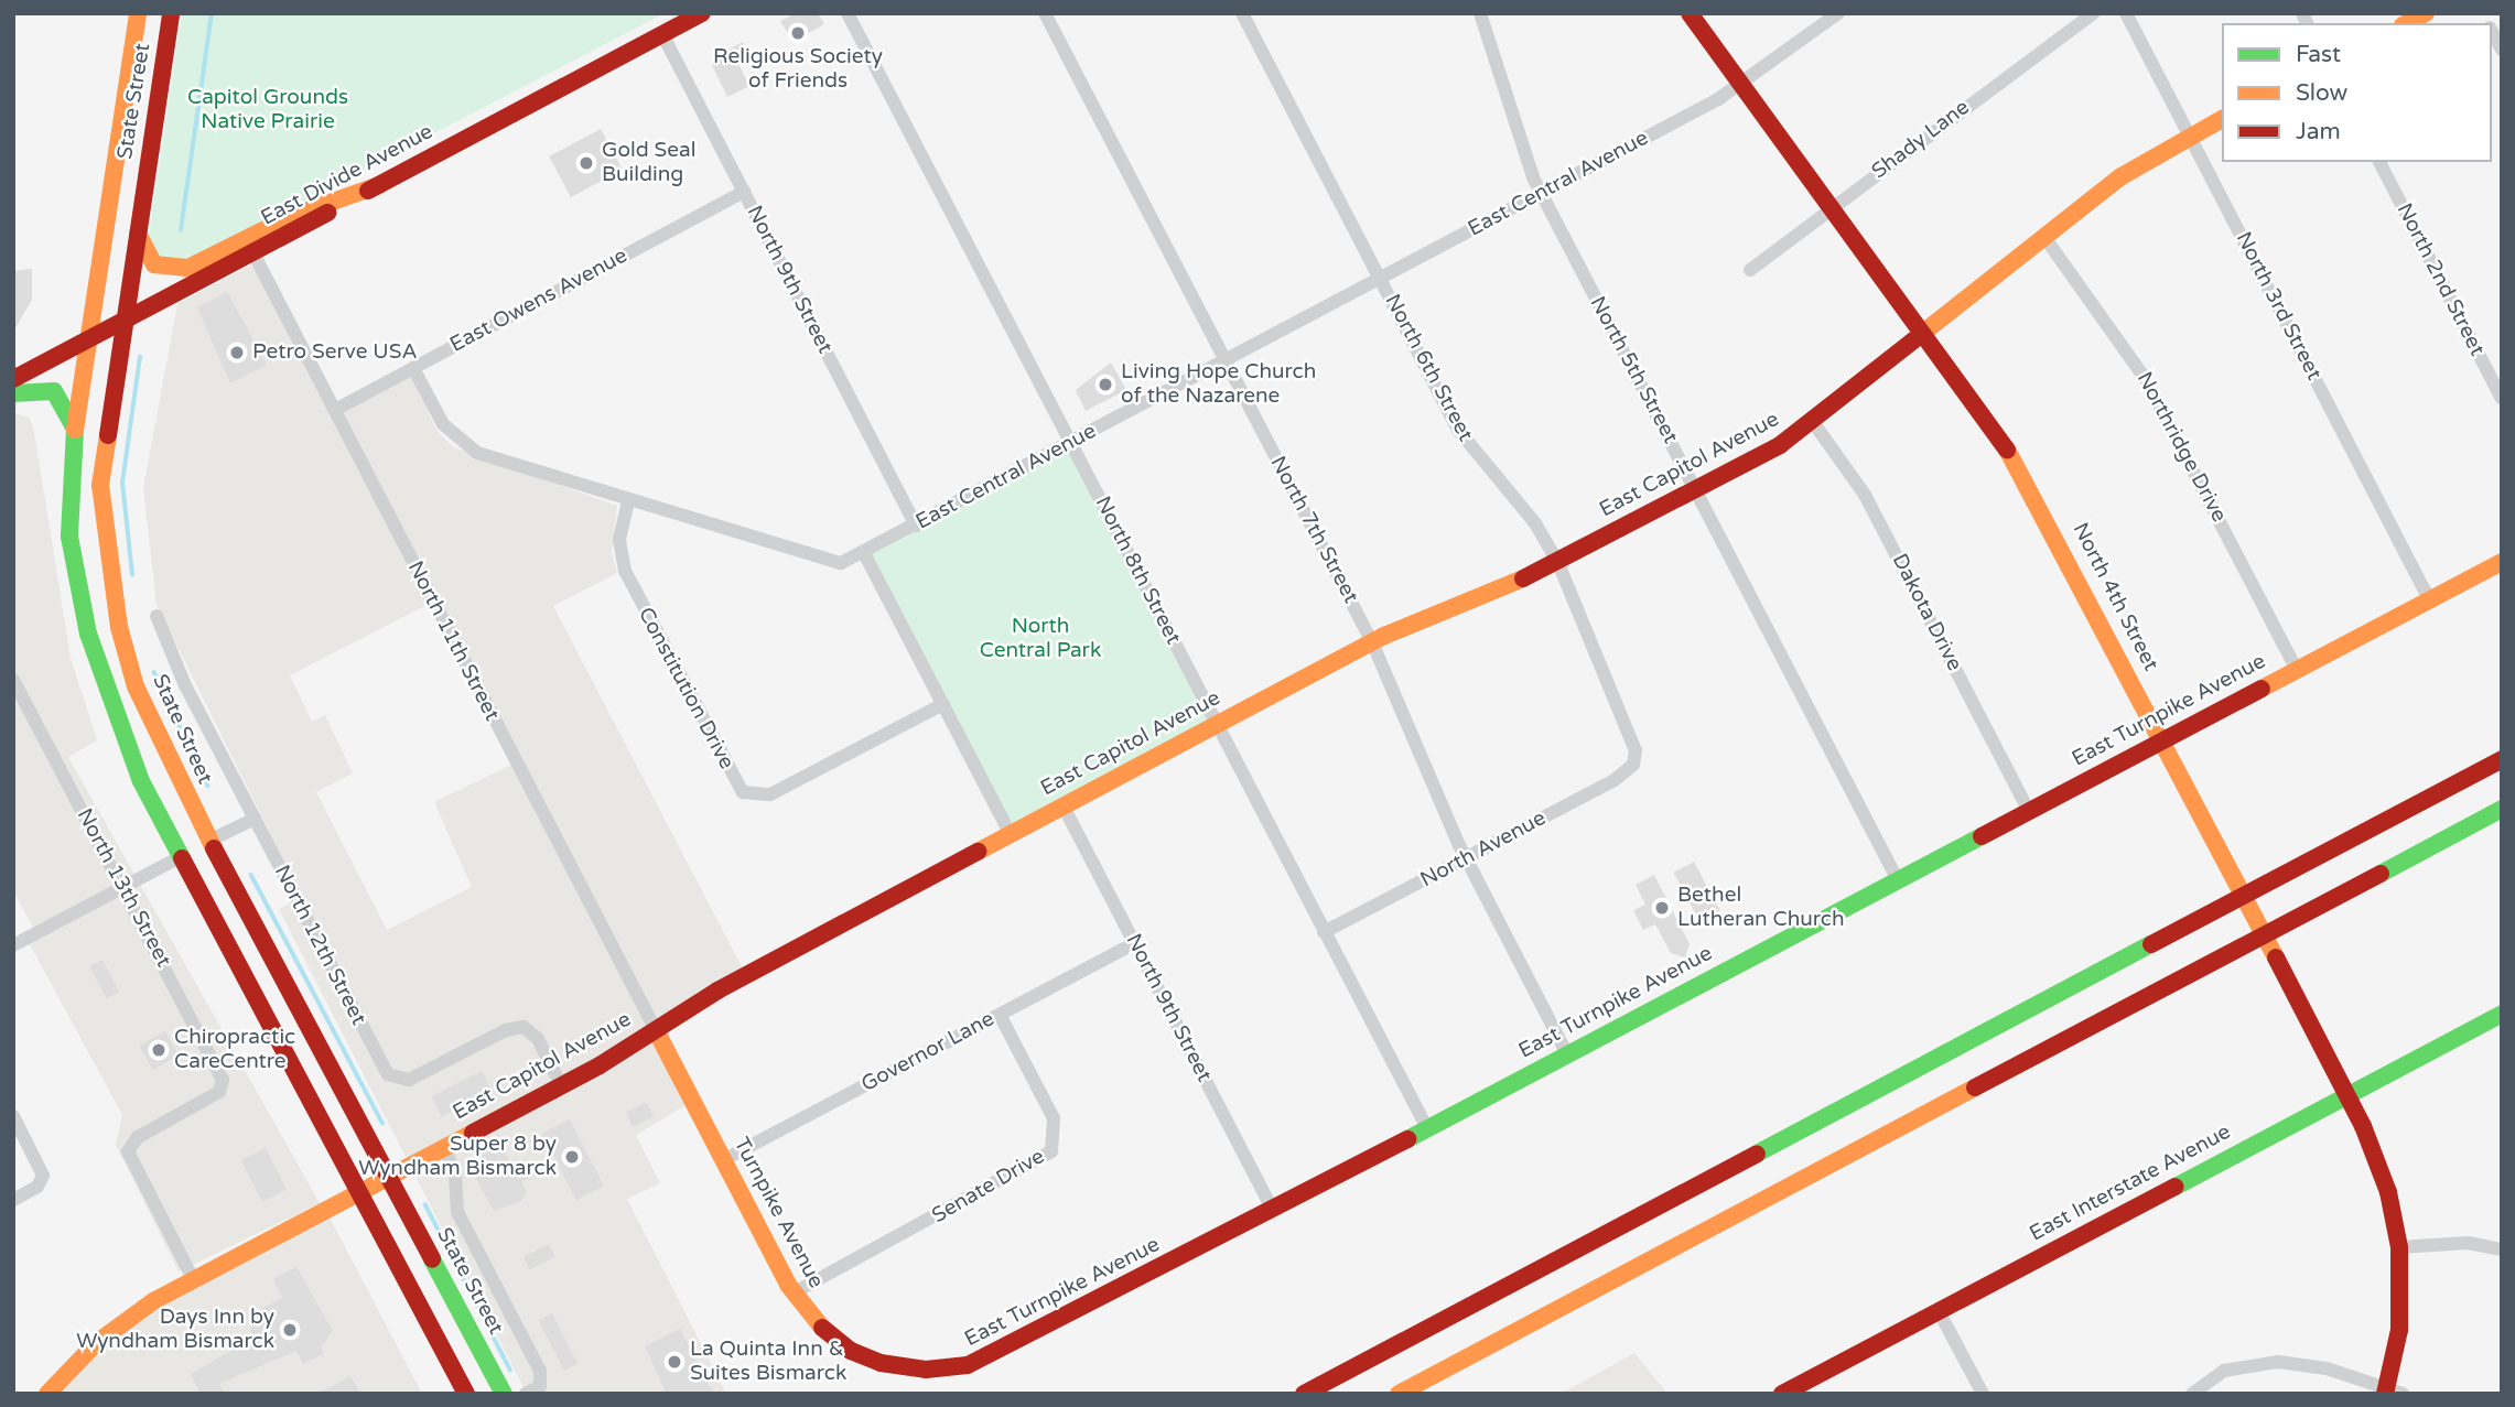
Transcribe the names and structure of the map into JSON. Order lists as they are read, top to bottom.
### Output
{
  "streets": {
    "main road": [
      "State Street",
      "East Divide Avenue",
      "East Capitol Avenue",
      "North 4th Street",
      "East Turnpike Avenue",
      "East Interstate Avenue",
      "Turnpike Avenue"
    ],
    "street": [
      "Shady Lane",
      "East Central Avenue",
      "North 9th Street",
      "North 2nd Street",
      "East Owens Avenue",
      "North 3rd Street",
      "North 6th Street",
      "North 5th Street",
      "Northridge Drive",
      "North 7th Street",
      "North 8th Street",
      "Dakota Drive",
      "North 11th Street",
      "Constitution Drive",
      "North Avenue",
      "North 13th Street",
      "North 12th Street",
      "Governor Lane",
      "Senate Drive"
    ]
  },
  "crossings": [
    ["State Street", "East Divide Avenue"],
    ["State Street", "East Capitol Avenue"],
    ["Shady Lane", "North 4th Street"],
    ["East Divide Avenue", "North 9th Street"],
    ["East Divide Avenue", "North 11th Street"],
    ["East Central Avenue", "North 9th Street"],
    ["East Central Avenue", "East Owens Avenue"],
    ["East Central Avenue", "North 6th Street"],
    ["East Central Avenue", "North 5th Street"],
    ["East Central Avenue", "North 7th Street"],
    ["East Central Avenue", "North 8th Street"],
    ["East Central Avenue", "North 4th Street"],
    ["East Central Avenue", "Constitution Drive"],
    ["North 9th Street", "East Owens Avenue"],
    ["North 9th Street", "East Capitol Avenue"],
    ["North 9th Street", "East Turnpike Avenue"],
    ["North 9th Street", "Governor Lane"],
    ["East Owens Avenue", "North 11th Street"],
    ["North 3rd Street", "East Capitol Avenue"],
    ["North 3rd Street", "East Turnpike Avenue"],
    ["North 6th Street", "East Capitol Avenue"],
    ["North 6th Street", "North Avenue"],
    ["North 5th Street", "East Capitol Avenue"],
    ["North 5th Street", "East Turnpike Avenue"],
    ["Northridge Drive", "East Capitol Avenue"],
    ["Northridge Drive", "East Turnpike Avenue"],
    ["East Capitol Avenue", "North 7th Street"],
    ["East Capitol Avenue", "North 8th Street"],
    ["East Capitol Avenue", "North 4th Street"],
    ["East Capitol Avenue", "Dakota Drive"],
    ["East Capitol Avenue", "North 11th Street"],
    ["East Capitol Avenue", "North 13th Street"],
    ["East Capitol Avenue", "North 12th Street"],
    ["East Capitol Avenue", "Turnpike Avenue"],
    ["North 7th Street", "East Turnpike Avenue"],
    ["North 7th Street", "North Avenue"],
    ["North 8th Street", "East Turnpike Avenue"],
    ["North 8th Street", "North Avenue"],
    ["North 4th Street", "East Turnpike Avenue"],
    ["North 4th Street", "East Interstate Avenue"],
    ["Dakota Drive", "East Turnpike Avenue"],
    ["North 11th Street", "Turnpike Avenue"],
    ["East Turnpike Avenue", "Turnpike Avenue"],
    ["Governor Lane", "Senate Drive"],
    ["Governor Lane", "Turnpike Avenue"],
    ["Senate Drive", "Turnpike Avenue"]
  ],
  "parks": ["Capitol Grounds Native Prairie", "North Central Park"],
  "places": [
    "Religious Society of Friends",
    "Gold Seal Building",
    "Petro Serve USA",
    "Living Hope Church of the Nazarene",
    "Bethel Lutheran Church",
    "Chiropractic CareCentre",
    "Super 8 by Wyndham Bismarck",
    "Days Inn by Wyndham Bismarck",
    "La Quinta Inn & Suites Bismarck"
  ],
  "legend": ["Fast", "Slow", "Jam"]
}
